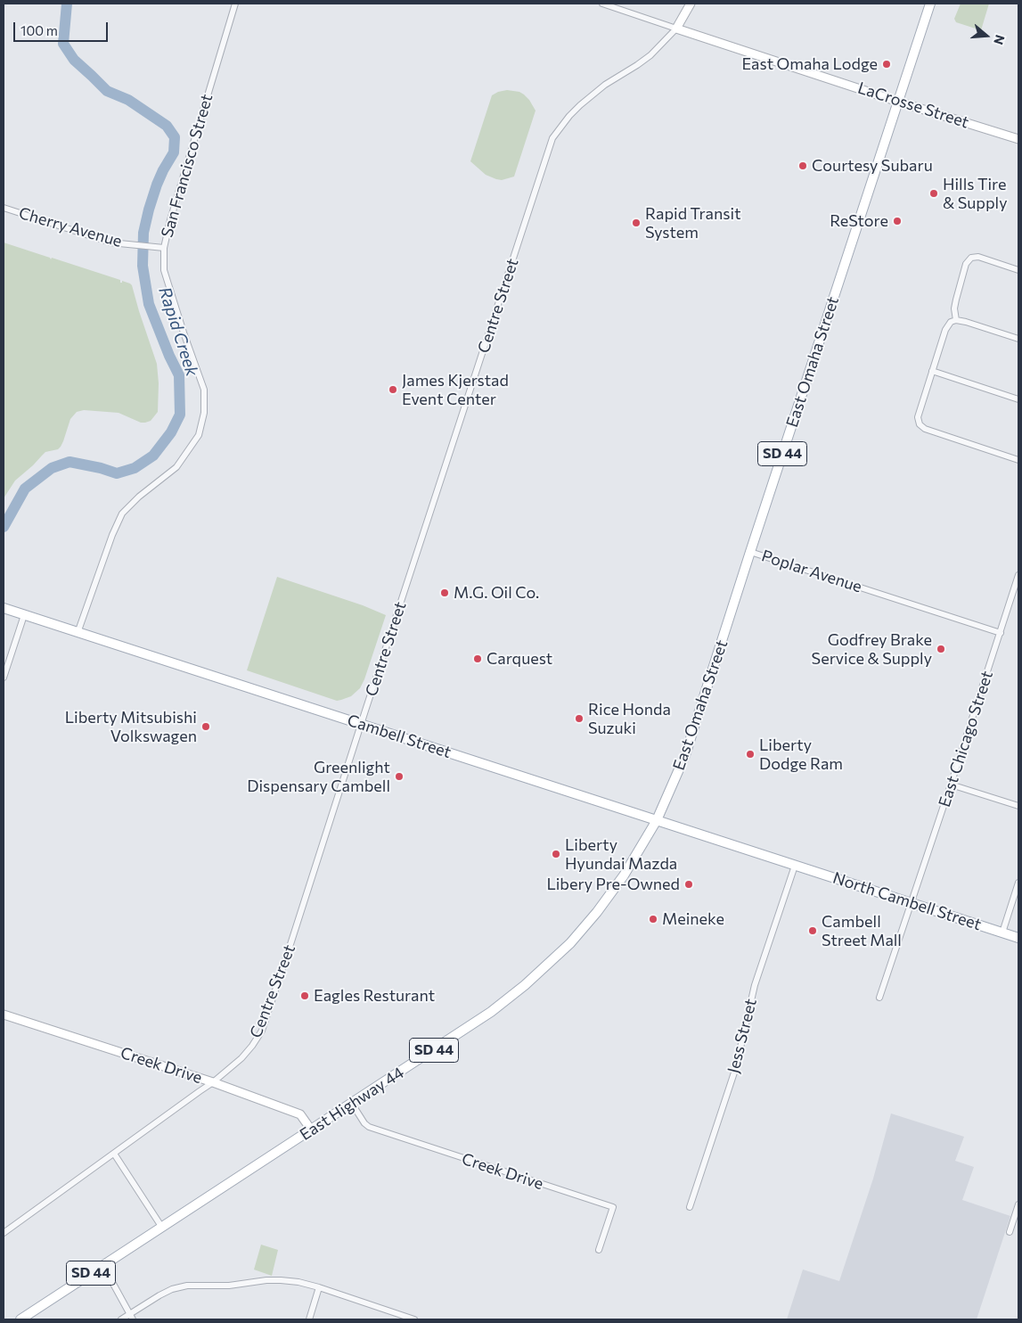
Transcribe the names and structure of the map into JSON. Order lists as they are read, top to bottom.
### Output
{
  "streets": {
    "main road": [
      "East Omaha Street",
      "SD 44",
      "Cambell Street",
      "North Cambell Street",
      "East Highway 44"
    ],
    "street": [
      "LaCrosse Street",
      "San Francisco Street",
      "Cherry Avenue",
      "Centre Street",
      "Poplar Avenue",
      "East Chicago Street",
      "Jess Street",
      "Creek Drive"
    ]
  },
  "crossings": [
    ["LaCrosse Street", "Centre Street"],
    ["LaCrosse Street", "East Omaha Street"],
    ["San Francisco Street", "Cherry Avenue"],
    ["San Francisco Street", "Cambell Street"],
    ["Centre Street", "Cambell Street"],
    ["Centre Street", "Creek Drive"],
    ["East Omaha Street", "Poplar Avenue"],
    ["East Omaha Street", "Cambell Street"],
    ["East Omaha Street", "East Highway 44"],
    ["Poplar Avenue", "East Chicago Street"],
    ["Cambell Street", "North Cambell Street"],
    ["Cambell Street", "Jess Street"],
    ["Cambell Street", "East Highway 44"],
    ["East Chicago Street", "North Cambell Street"],
    ["North Cambell Street", "Jess Street"],
    ["Creek Drive", "East Highway 44"]
  ],
  "water": ["Rapid Creek"],
  "places": [
    "East Omaha Lodge",
    "Courtesy Subaru",
    "Hills Tire & Supply",
    "ReStore",
    "Rapid Transit System",
    "James Kjerstad Event Center",
    "M.G. Oil Co.",
    "Godfrey Brake Service & Supply",
    "Carquest",
    "Rice Honda Suzuki",
    "Liberty Mitsubishi Volkswagen",
    "Liberty Dodge Ram",
    "Greenlight Dispensary Cambell",
    "Liberty Hyundai Mazda",
    "Libery Pre-Owned",
    "Meineke",
    "Cambell Street Mall",
    "Eagles Resturant"
  ],
  "scale_bar": "100 m",
  "north": "right"
}
